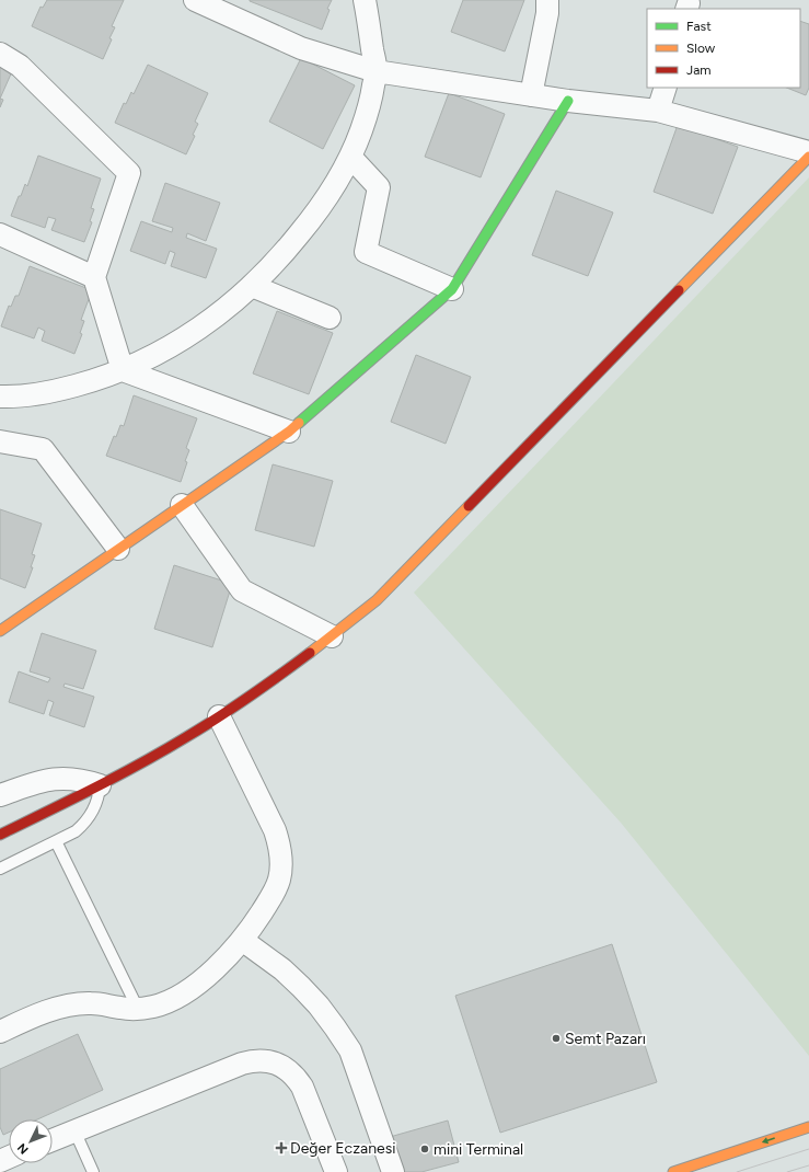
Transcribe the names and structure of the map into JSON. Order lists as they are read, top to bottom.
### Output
{
  "places": {
    "other": ["Semt Pazarı", "mini Terminal"],
    "health": ["Değer Eczanesi"]
  },
  "legend": ["Fast", "Slow", "Jam"],
  "north": "bottom left"
}
